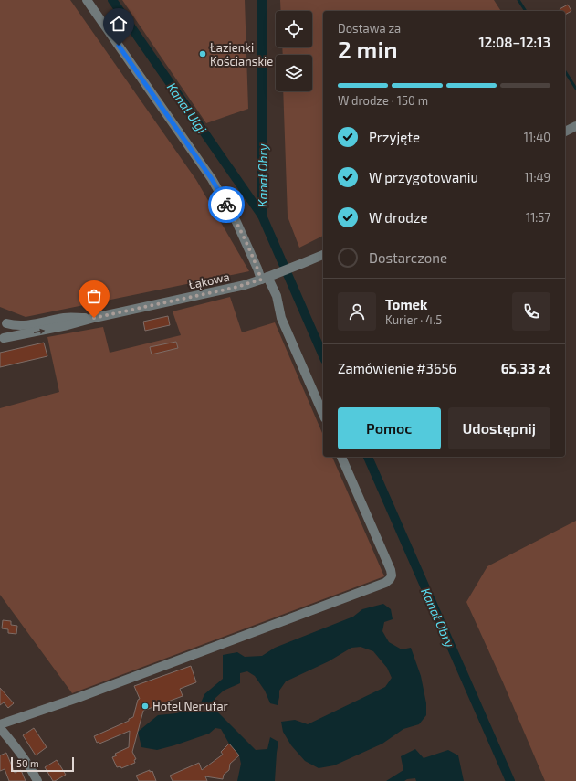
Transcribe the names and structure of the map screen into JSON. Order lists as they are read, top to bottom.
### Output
{
  "streets": {
    "street": ["Łąkowa"]
  },
  "water": ["Kanał Ulgi", "Kanał Obry"],
  "places": ["Łazienki Kościanskie", "Hotel Nenufar"],
  "scale_bar": "50 m",
  "page": {
    "heading": ["2 min", "Dostawa za", "12:08–12:13"],
    "panel": [
      "Tomek",
      "Kurier · 4.5",
      "Zamówienie #3656",
      "65.33 zł"
    ],
    "bar": "W drodze · 150 m",
    "list": [
      ["Przyjęte", "11:40"],
      ["W przygotowaniu", "11:49"],
      ["W drodze", "11:57"],
      "Dostarczone"
    ],
    "buttons": ["Pomoc", "Udostępnij"],
    "scale": "50 m"
  }
}
